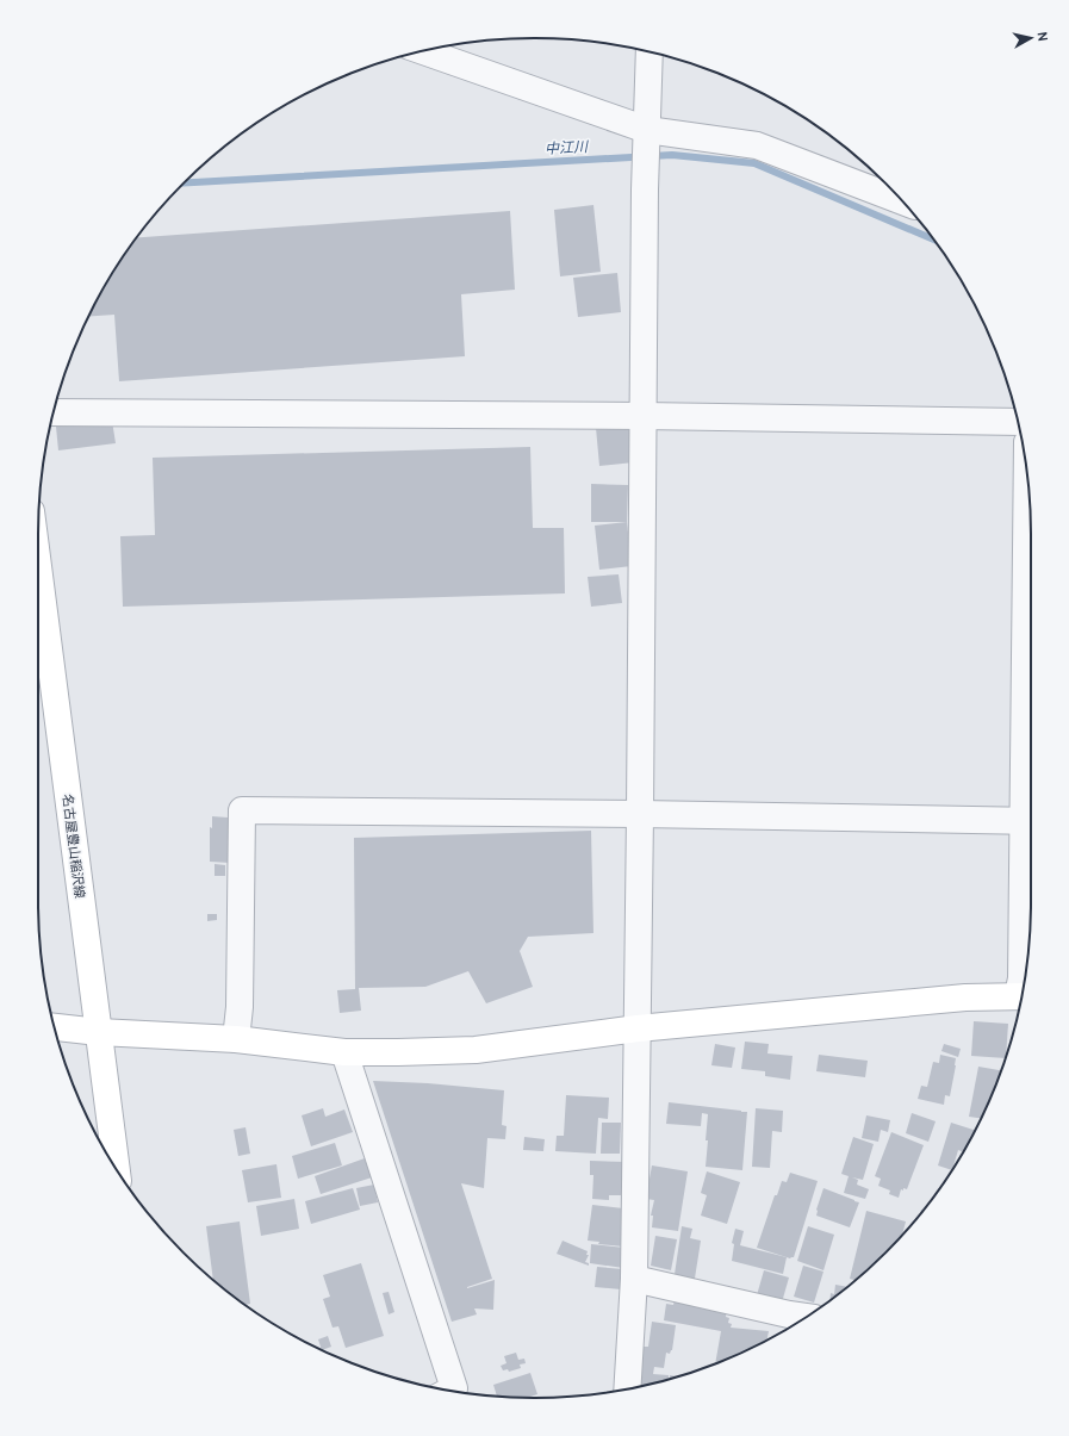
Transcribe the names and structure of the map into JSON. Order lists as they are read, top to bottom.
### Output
{
  "streets": {
    "street": ["名古屋豊山稲沢線"]
  },
  "water": ["中江川"],
  "north": "right"
}
